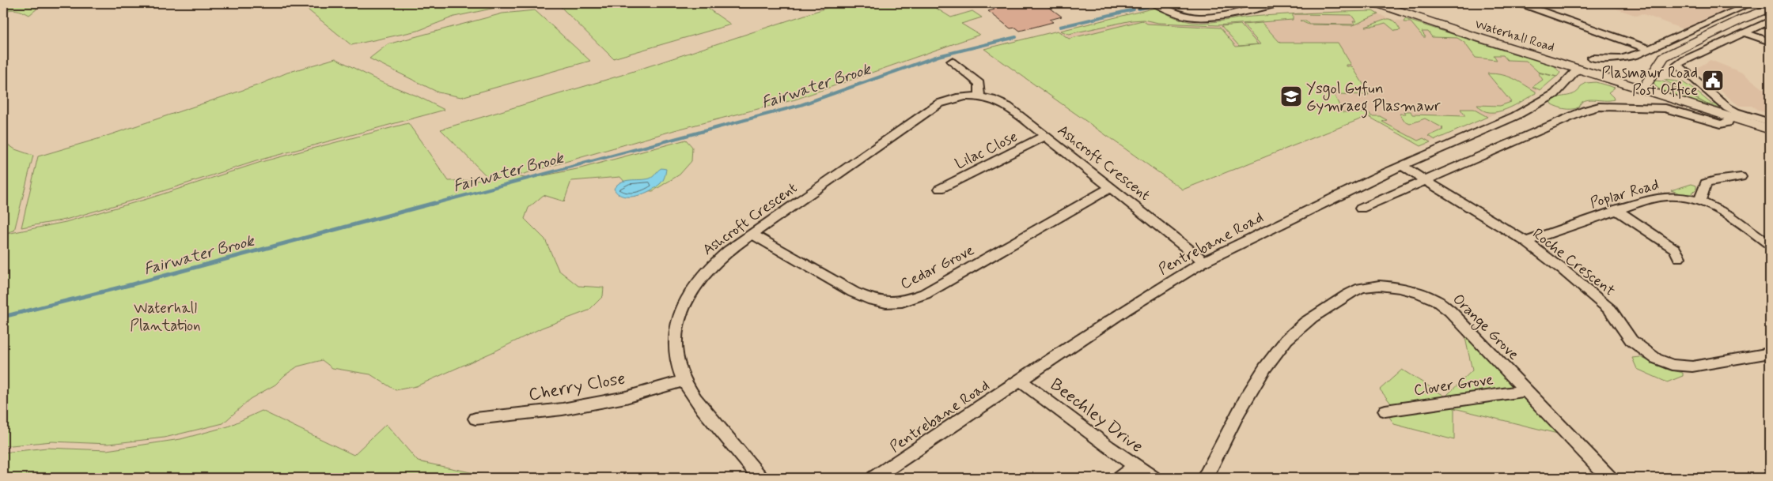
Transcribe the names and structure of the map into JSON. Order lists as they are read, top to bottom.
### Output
{
  "streets": {
    "street": [
      "Waterhall Road",
      "Lilac Close",
      "Ashcroft Crescent",
      "Poplar Road",
      "Pentrebane Road",
      "Roche Crescent",
      "Cedar Grove",
      "Orange Grove",
      "Clover Grove",
      "Cherry Close",
      "Beechley Drive"
    ]
  },
  "crossings": [
    ["Waterhall Road", "Pentrebane Road"],
    ["Lilac Close", "Ashcroft Crescent"],
    ["Ashcroft Crescent", "Pentrebane Road"],
    ["Ashcroft Crescent", "Cedar Grove"],
    ["Ashcroft Crescent", "Cherry Close"],
    ["Poplar Road", "Roche Crescent"],
    ["Pentrebane Road", "Roche Crescent"],
    ["Pentrebane Road", "Beechley Drive"],
    ["Orange Grove", "Clover Grove"]
  ],
  "water": ["Fairwater Brook"],
  "parks": ["Waterhall Plantation"],
  "places": {
    "public building": ["Plasmawr Road Post Office"],
    "school or university": ["Ysgol Gyfun Gymraeg Plasmawr"]
  }
}
